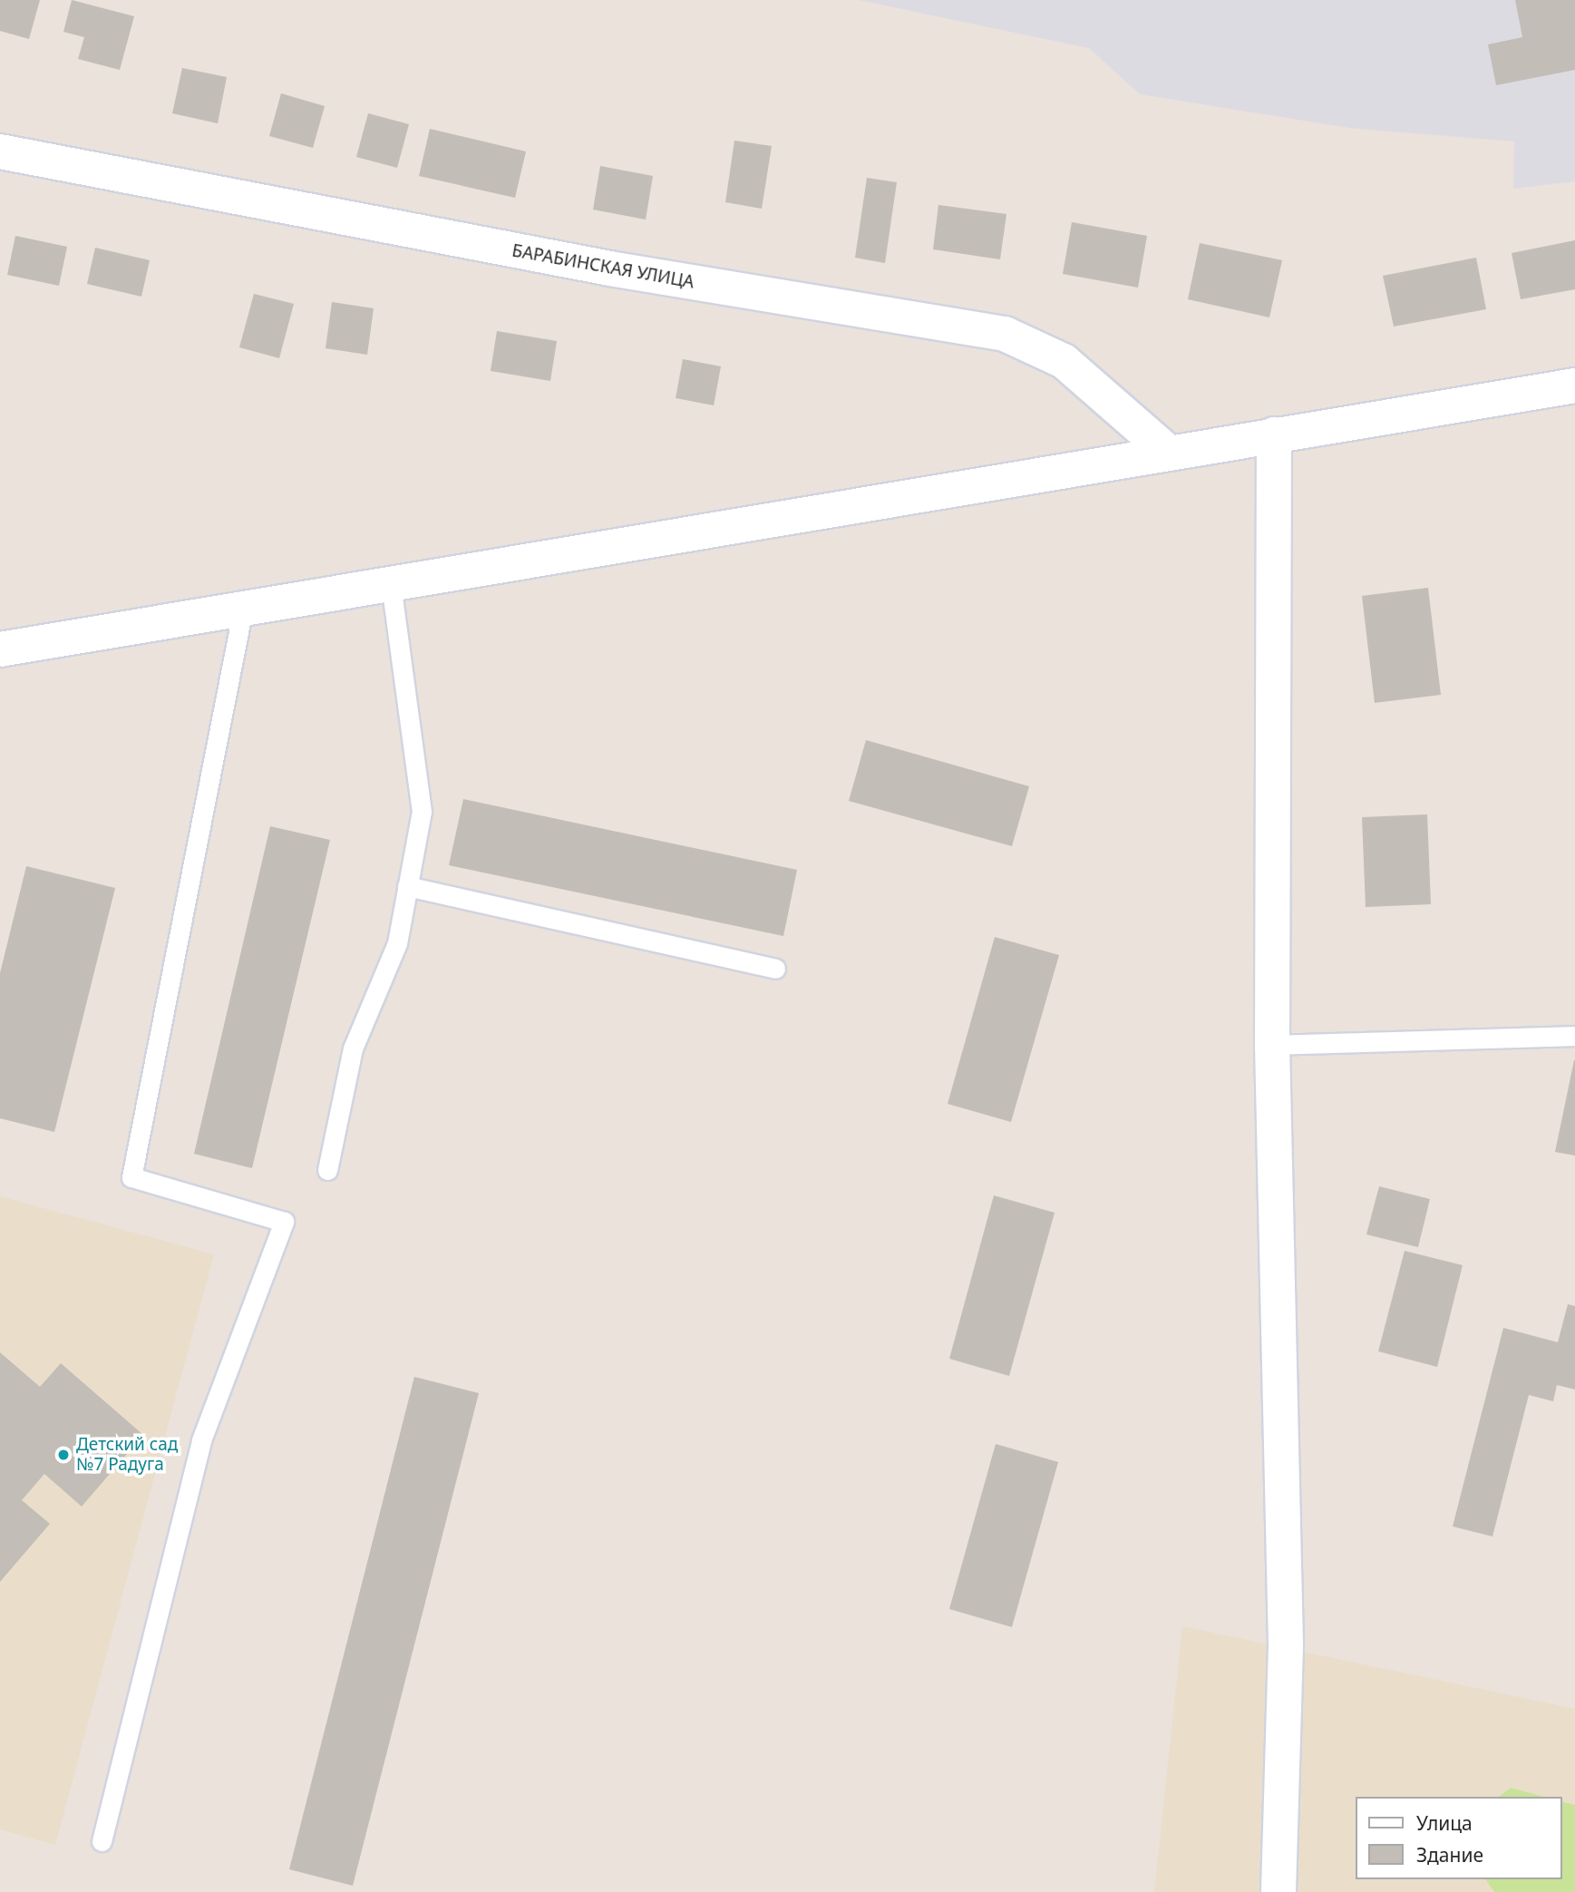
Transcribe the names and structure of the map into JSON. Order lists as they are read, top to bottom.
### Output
{
  "streets": {
    "street": ["БАРАБИНСКАЯ УЛИЦА"]
  },
  "places": ["Детский сад №7 Радуга"],
  "legend": ["Улица", "Здание"]
}
